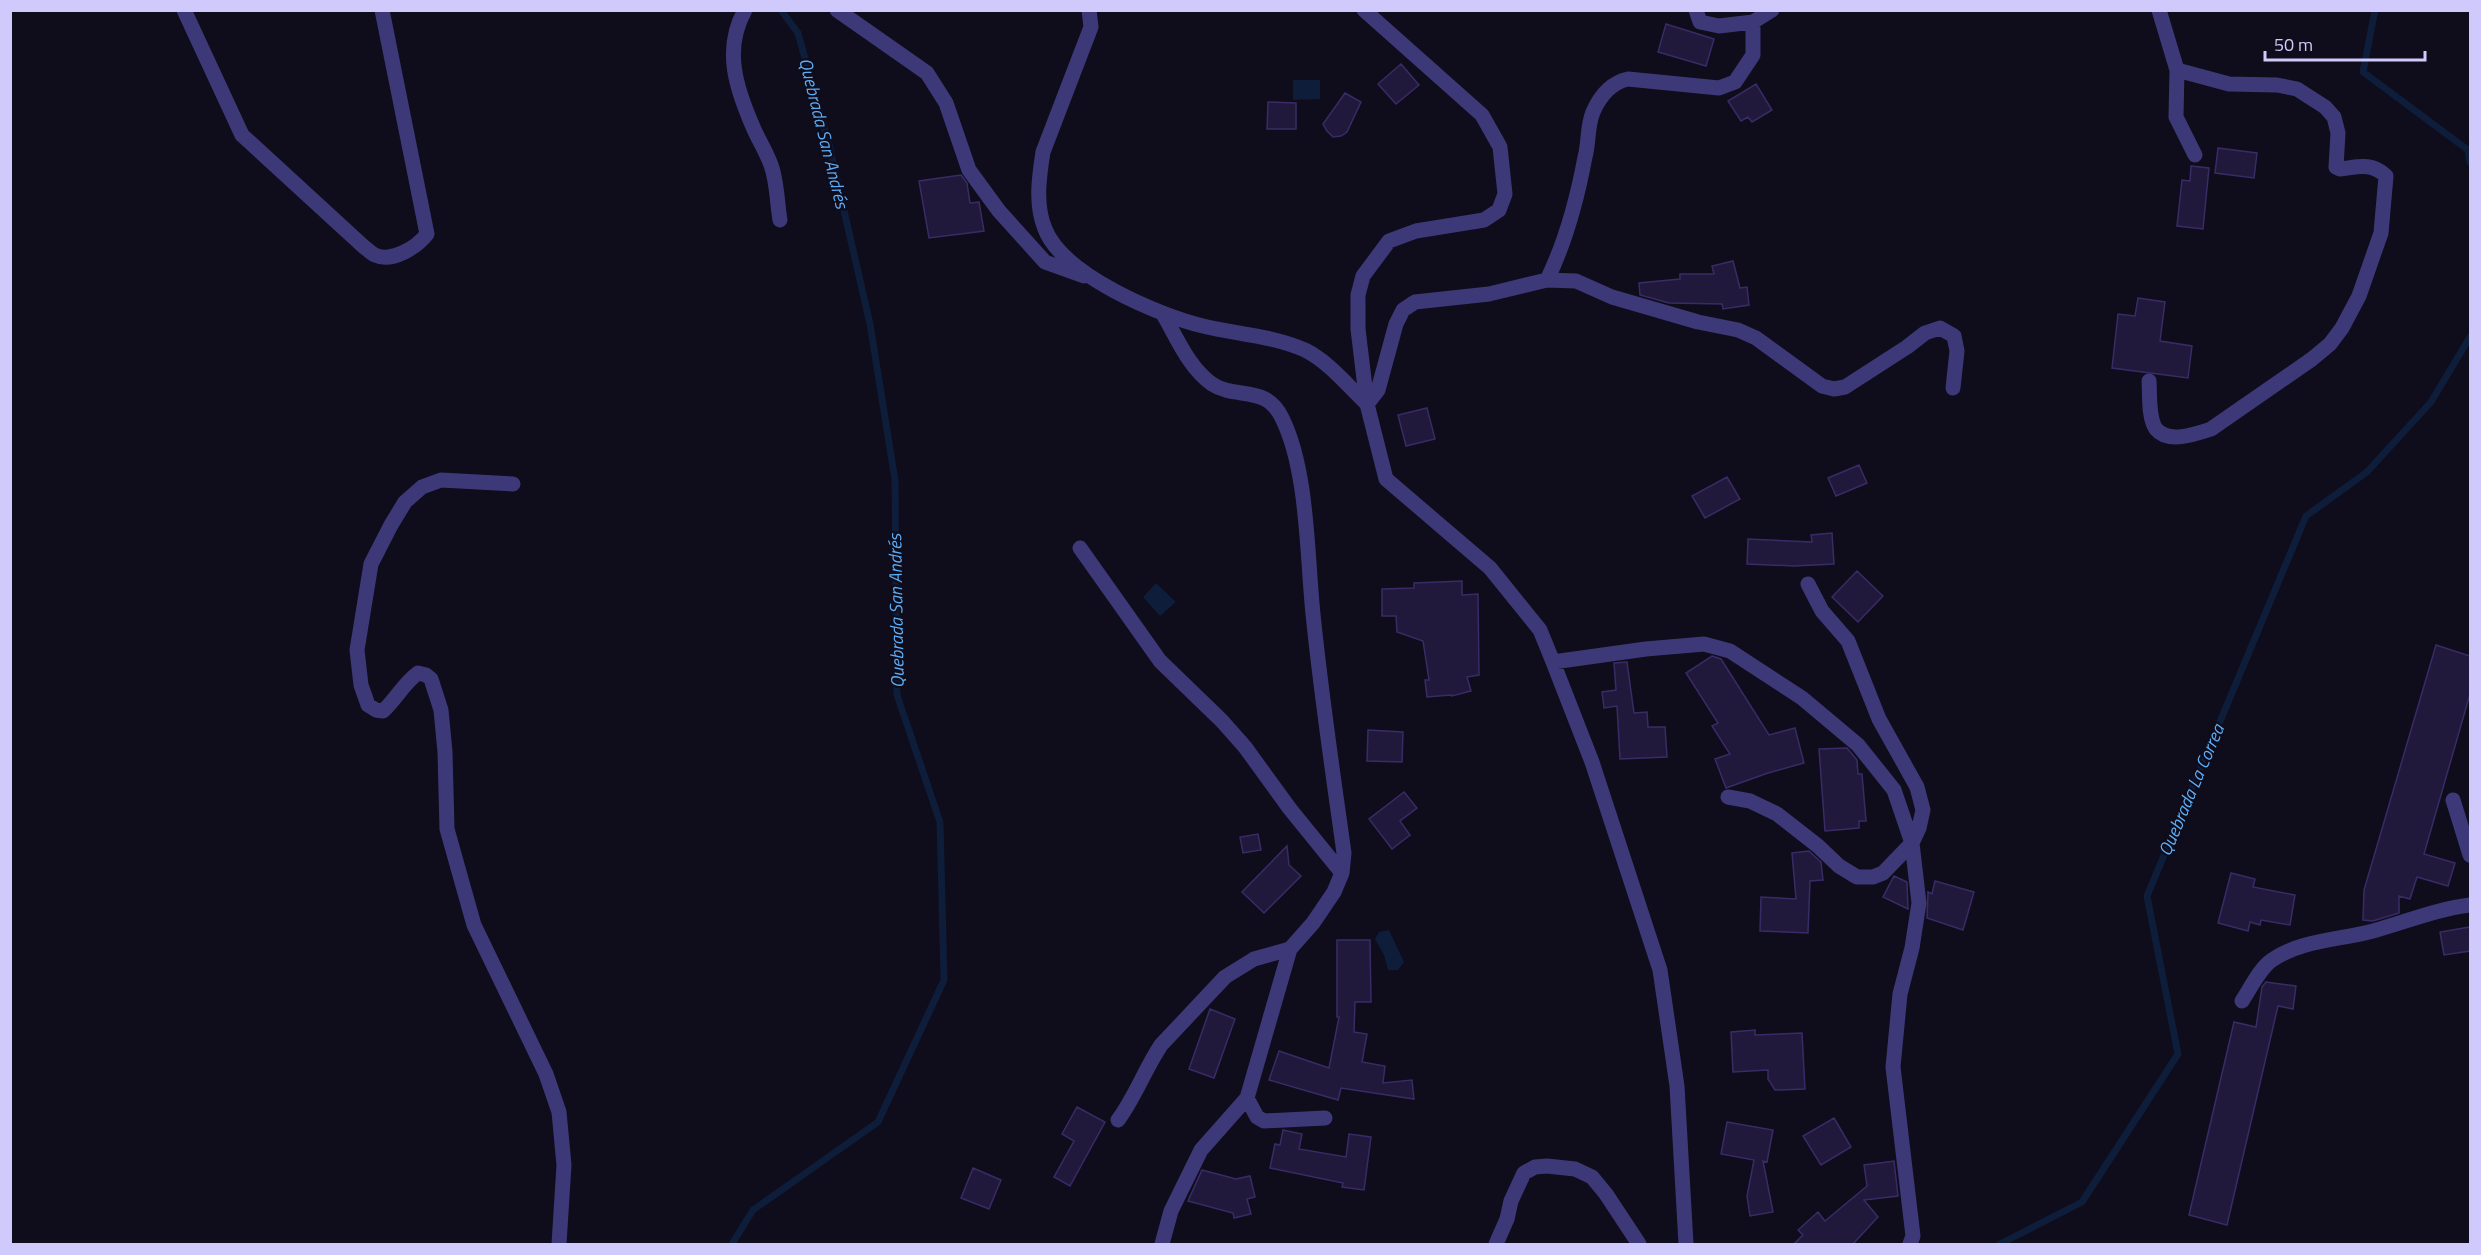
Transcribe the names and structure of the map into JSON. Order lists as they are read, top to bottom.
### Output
{
  "water": ["Quebrada San Andrés", "Quebrada La Correa"],
  "scale_bar": "50 m"
}
